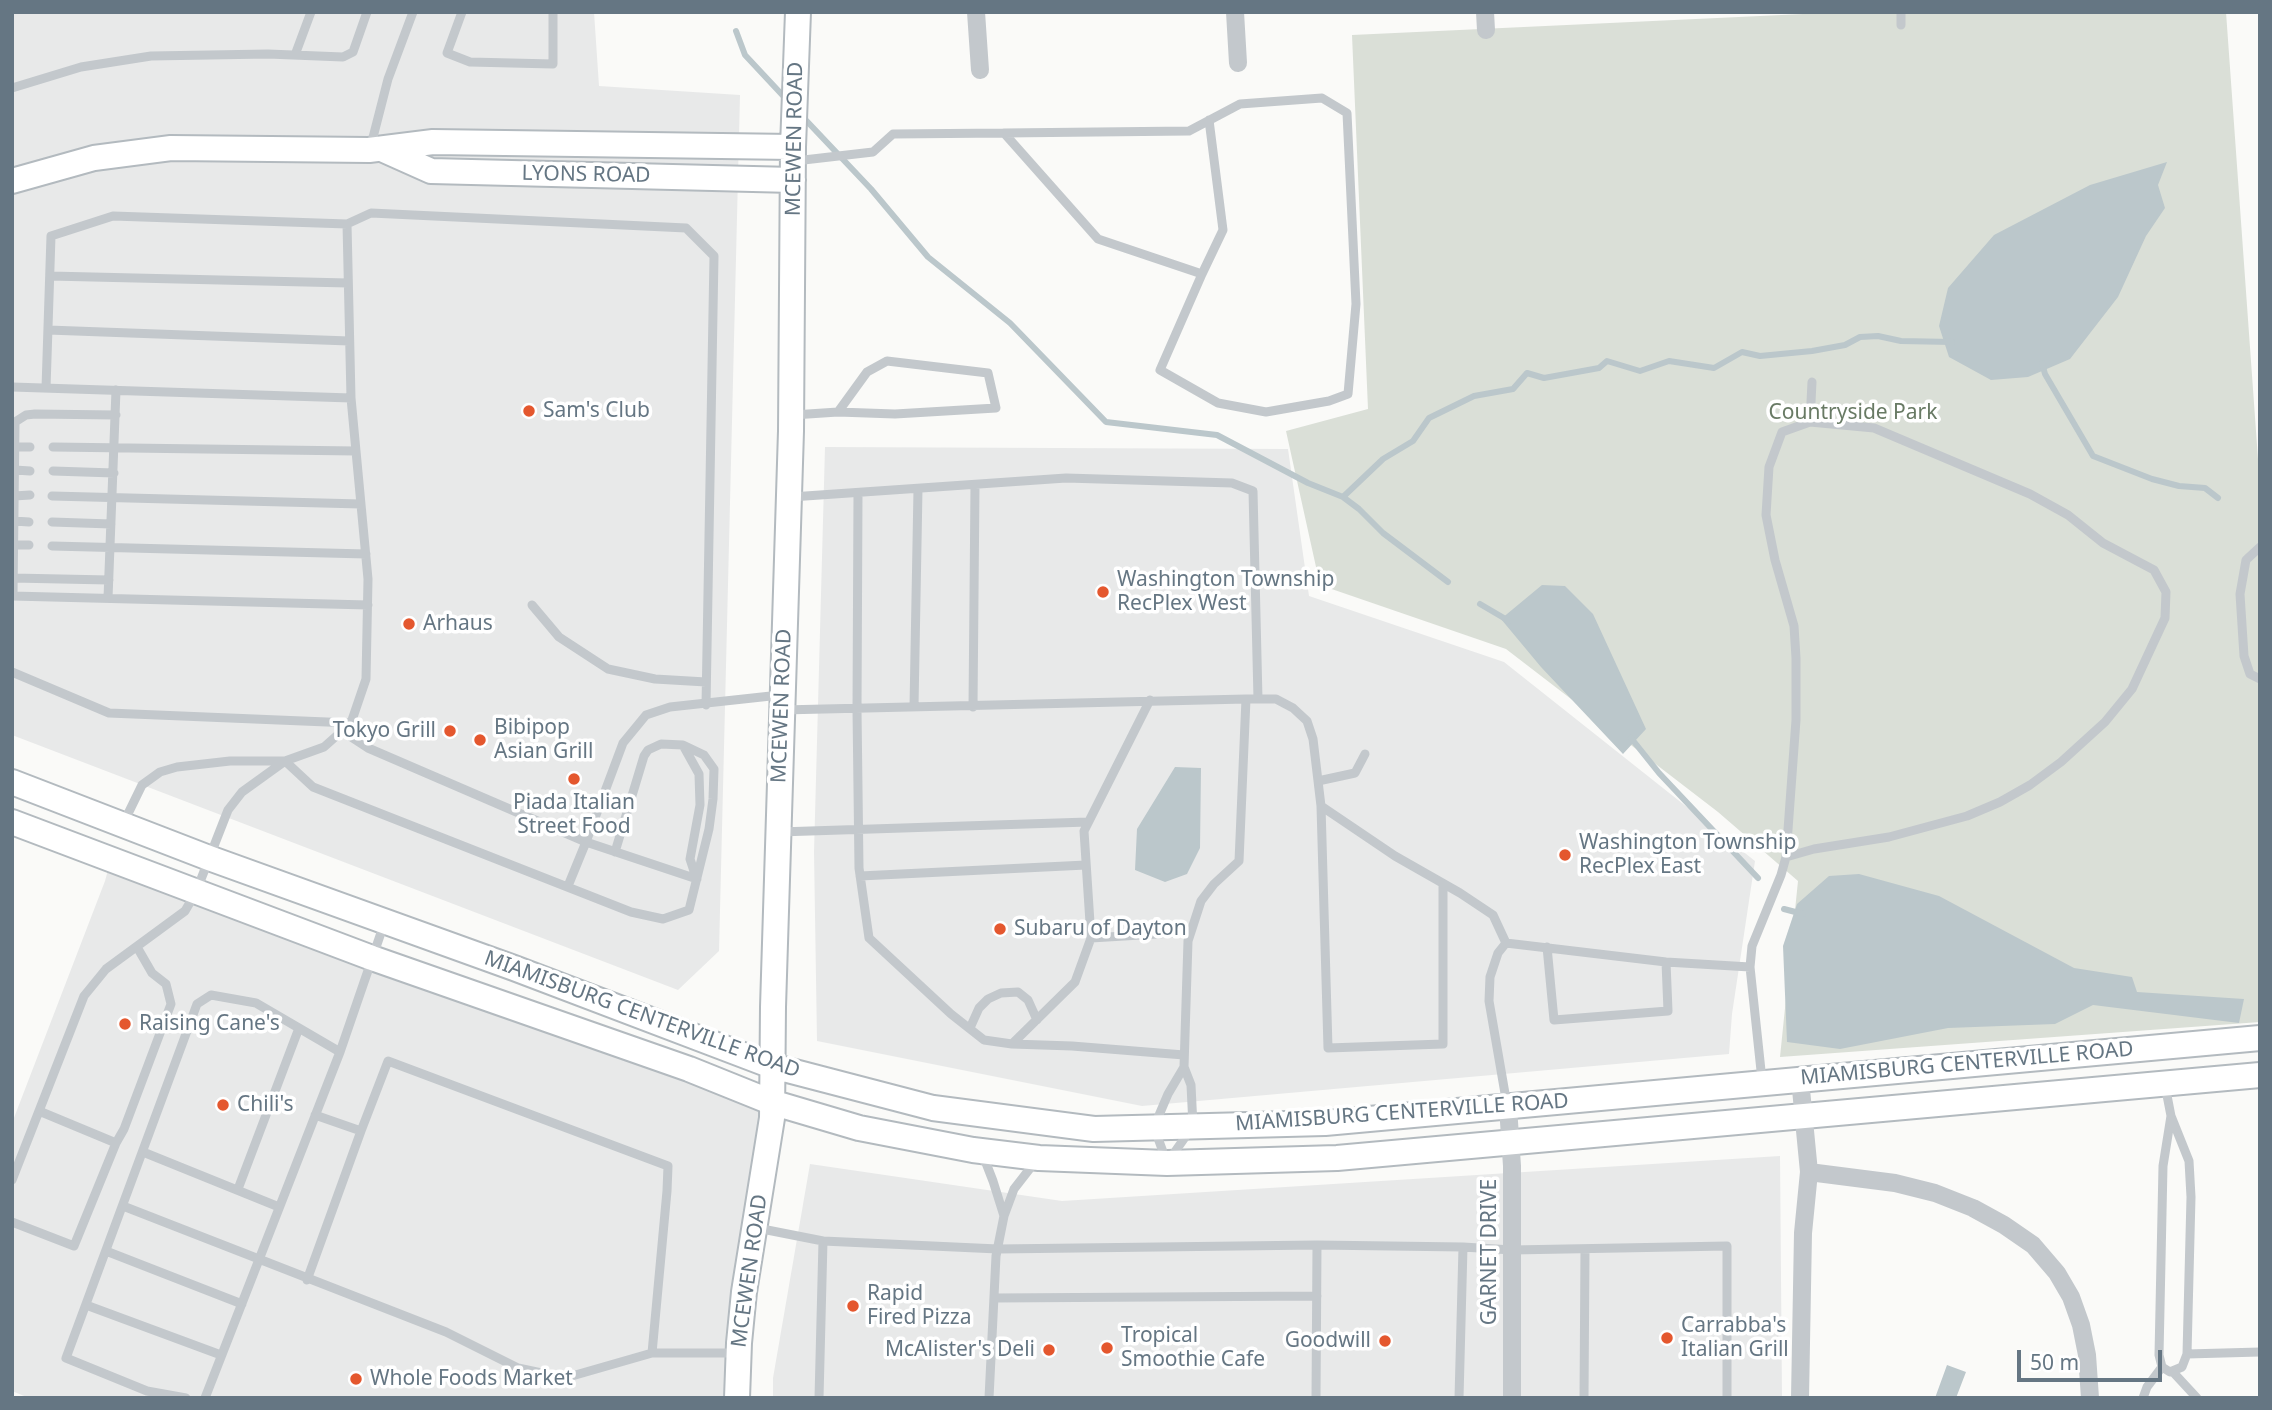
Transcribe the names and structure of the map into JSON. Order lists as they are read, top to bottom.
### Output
{
  "streets": {
    "main road": ["MCEWEN ROAD", "LYONS ROAD", "MIAMISBURG CENTERVILLE ROAD"],
    "street": ["GARNET DRIVE"]
  },
  "crossings": [
    ["MCEWEN ROAD", "LYONS ROAD"],
    ["MCEWEN ROAD", "MIAMISBURG CENTERVILLE ROAD"],
    ["MIAMISBURG CENTERVILLE ROAD", "GARNET DRIVE"]
  ],
  "parks": ["Countryside Park"],
  "places": [
    "Sam's Club",
    "Washington Township RecPlex West",
    "Arhaus",
    "Tokyo Grill",
    "Bibipop Asian Grill",
    "Piada Italian Street Food",
    "Washington Township RecPlex East",
    "Subaru of Dayton",
    "Raising Cane's",
    "Chili's",
    "Rapid Fired Pizza",
    "Carrabba's Italian Grill",
    "Goodwill",
    "Tropical Smoothie Cafe",
    "McAlister's Deli",
    "Whole Foods Market"
  ],
  "scale_bar": "50 m"
}
